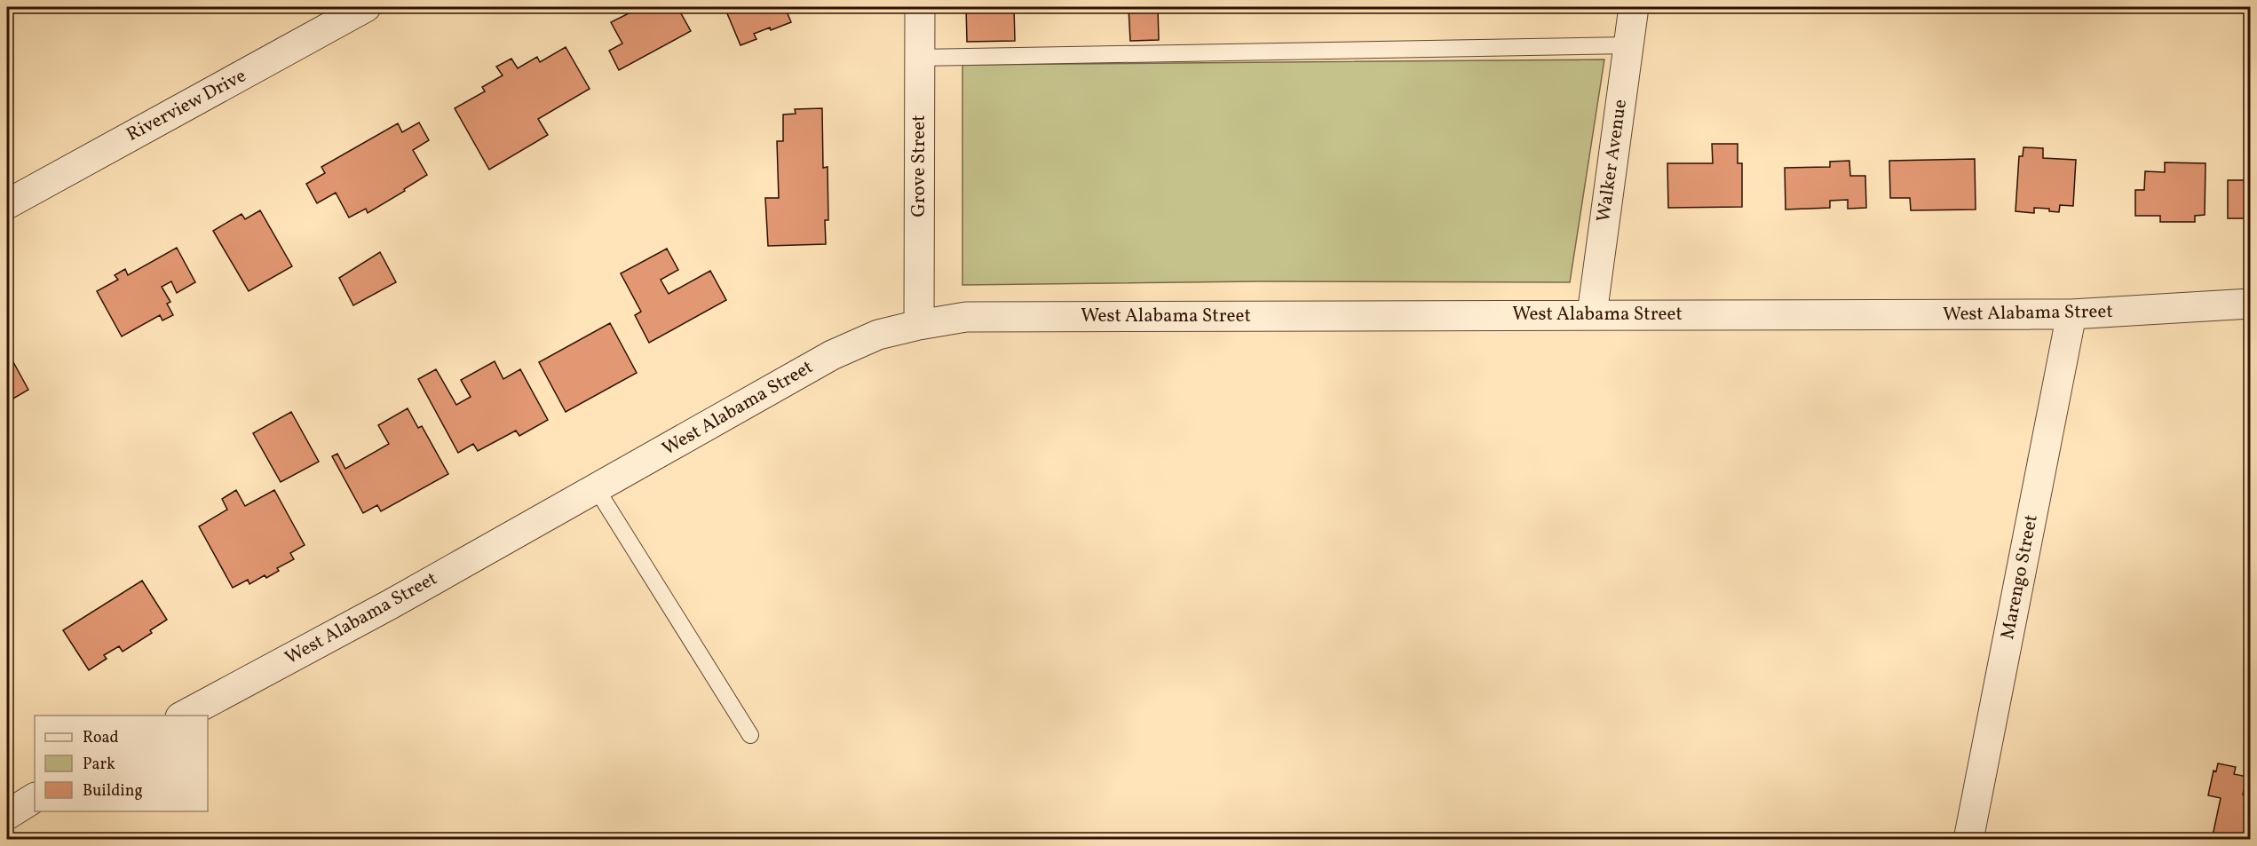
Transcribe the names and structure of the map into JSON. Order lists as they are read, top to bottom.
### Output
{
  "streets": {
    "street": [
      "Riverview Drive",
      "Walker Avenue",
      "Grove Street",
      "West Alabama Street",
      "Marengo Street"
    ]
  },
  "crossings": [
    ["Walker Avenue", "West Alabama Street"],
    ["Grove Street", "West Alabama Street"],
    ["West Alabama Street", "Marengo Street"]
  ],
  "legend": ["Road", "Park", "Building"]
}
